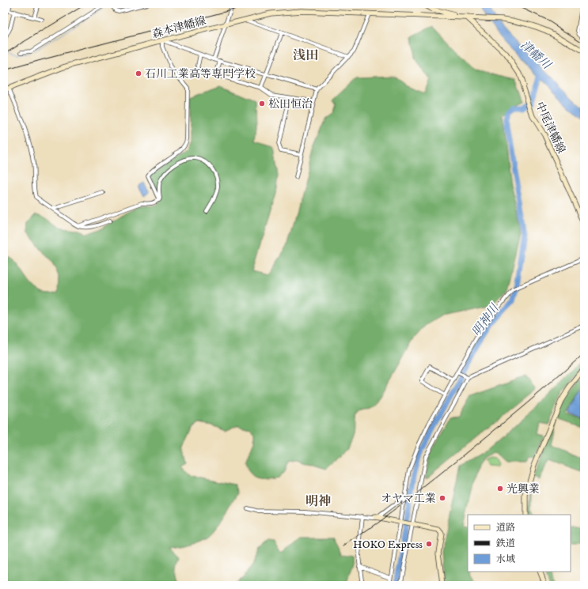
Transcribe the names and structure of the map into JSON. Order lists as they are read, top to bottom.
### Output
{
  "streets": {
    "main road": ["森本津幡線", "中尾津幡線"]
  },
  "crossings": [
    ["森本津幡線", "中尾津幡線"]
  ],
  "districts": ["浅田", "明神"],
  "water": ["津幡川", "明神川"],
  "places": [
    "石川工業高等専門学校",
    "松田恒治",
    "光興業",
    "オヤマ工業",
    "HOKO Express"
  ],
  "legend": ["道路", "鉄道", "水域"]
}
